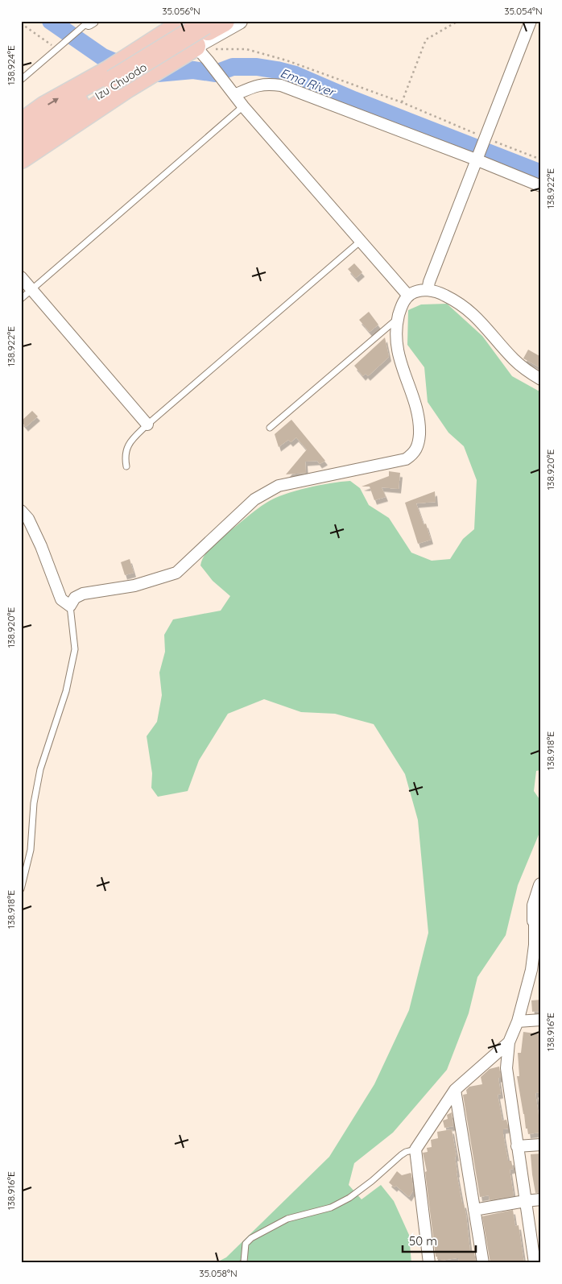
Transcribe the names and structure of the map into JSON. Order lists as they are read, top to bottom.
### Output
{
  "streets": {
    "highway": ["Izu Chuodo"]
  },
  "water": ["Ema River"],
  "scale_bar": "50 m",
  "coordinates": [
    "35.056°N",
    "35.054°N",
    "138.924°E",
    "138.922°E",
    "138.920°E",
    "138.918°E",
    "138.916°E",
    "35.058°N"
  ]
}
